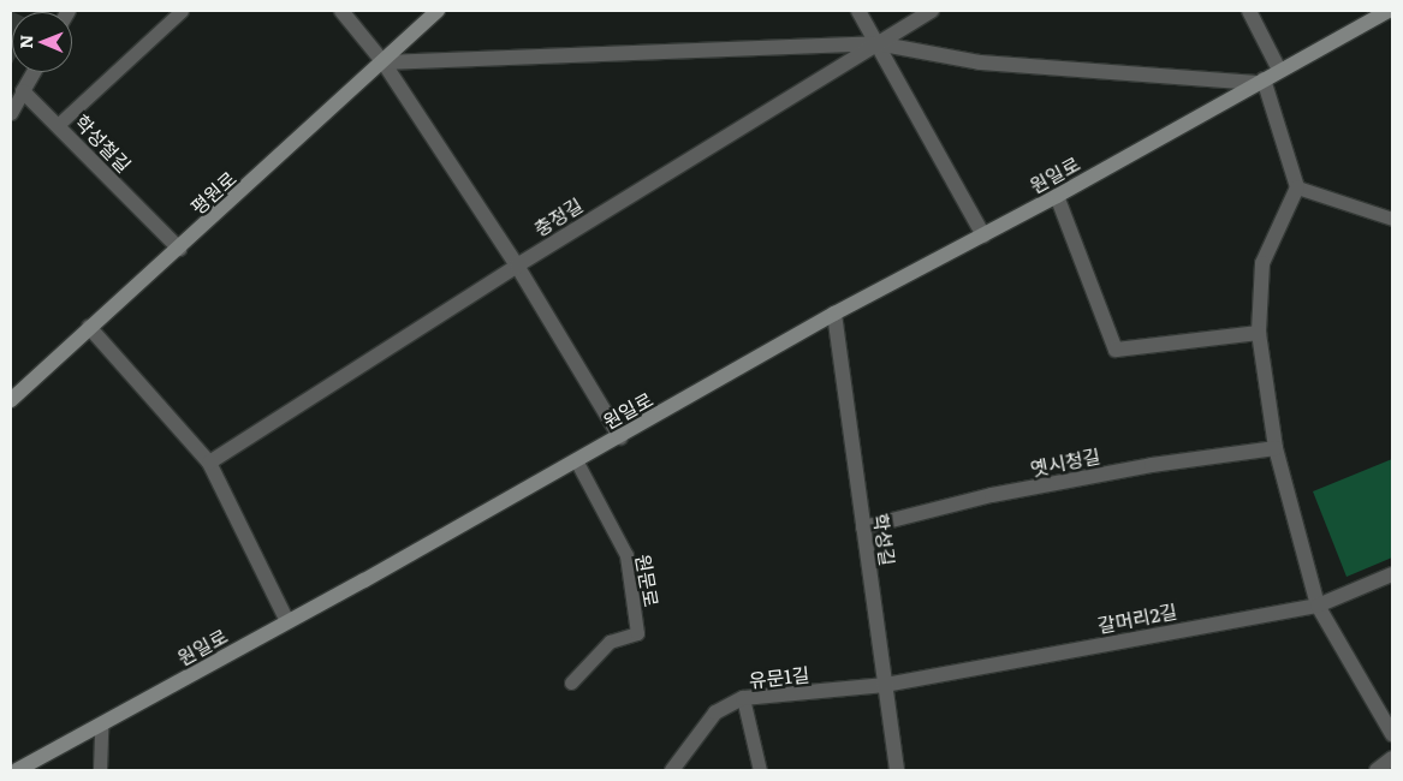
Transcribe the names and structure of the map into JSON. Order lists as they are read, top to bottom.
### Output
{
  "streets": {
    "main road": ["원일로", "평원로"],
    "street": [
      "학성철길",
      "충정길",
      "옛시청길",
      "학성길",
      "갈머리2길",
      "유문1길"
    ],
    "lane": ["원문로"]
  },
  "crossings": [
    ["학성철길", "평원로"],
    ["원일로", "학성길"],
    ["원일로", "원문로"],
    ["옛시청길", "학성길"],
    ["학성길", "갈머리2길"],
    ["학성길", "유문1길"],
    ["갈머리2길", "유문1길"]
  ],
  "north": "left"
}
